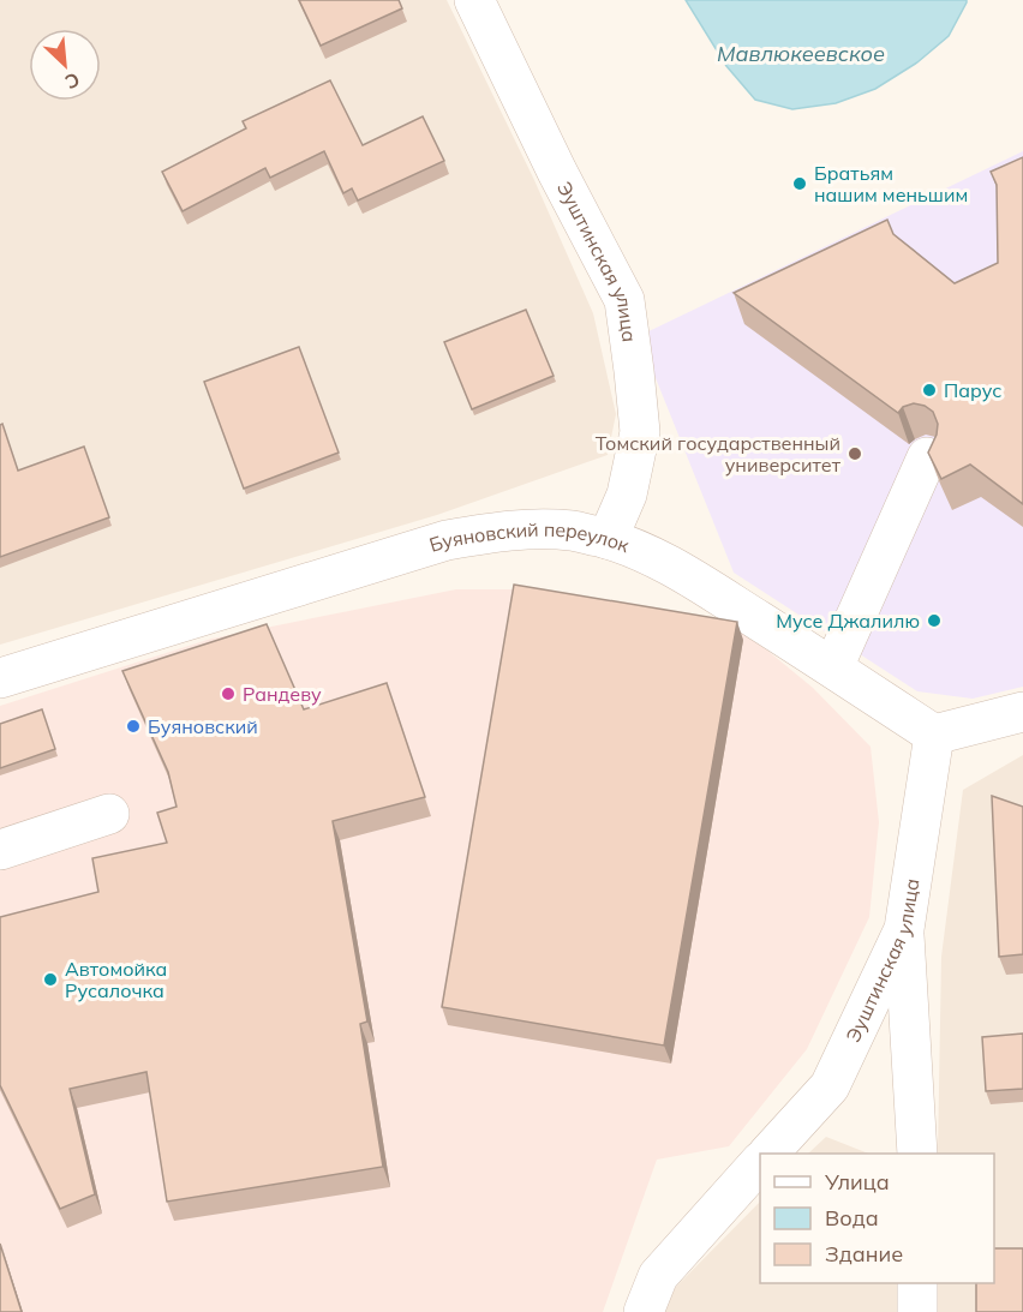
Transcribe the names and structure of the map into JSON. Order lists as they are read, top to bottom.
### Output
{
  "streets": {
    "street": ["Эуштинская улица", "Буяновский переулок"]
  },
  "crossings": [
    ["Эуштинская улица", "Буяновский переулок"]
  ],
  "water": ["Мавлюкеевское"],
  "places": [
    "Братьям нашим меньшим",
    "Парус",
    "Томский государственный университет",
    "Мусе Джалилю",
    "Рандеву",
    "Буяновский",
    "Автомойка Русалочка"
  ],
  "legend": ["Улица", "Вода", "Здание"],
  "north": "bottom right"
}
